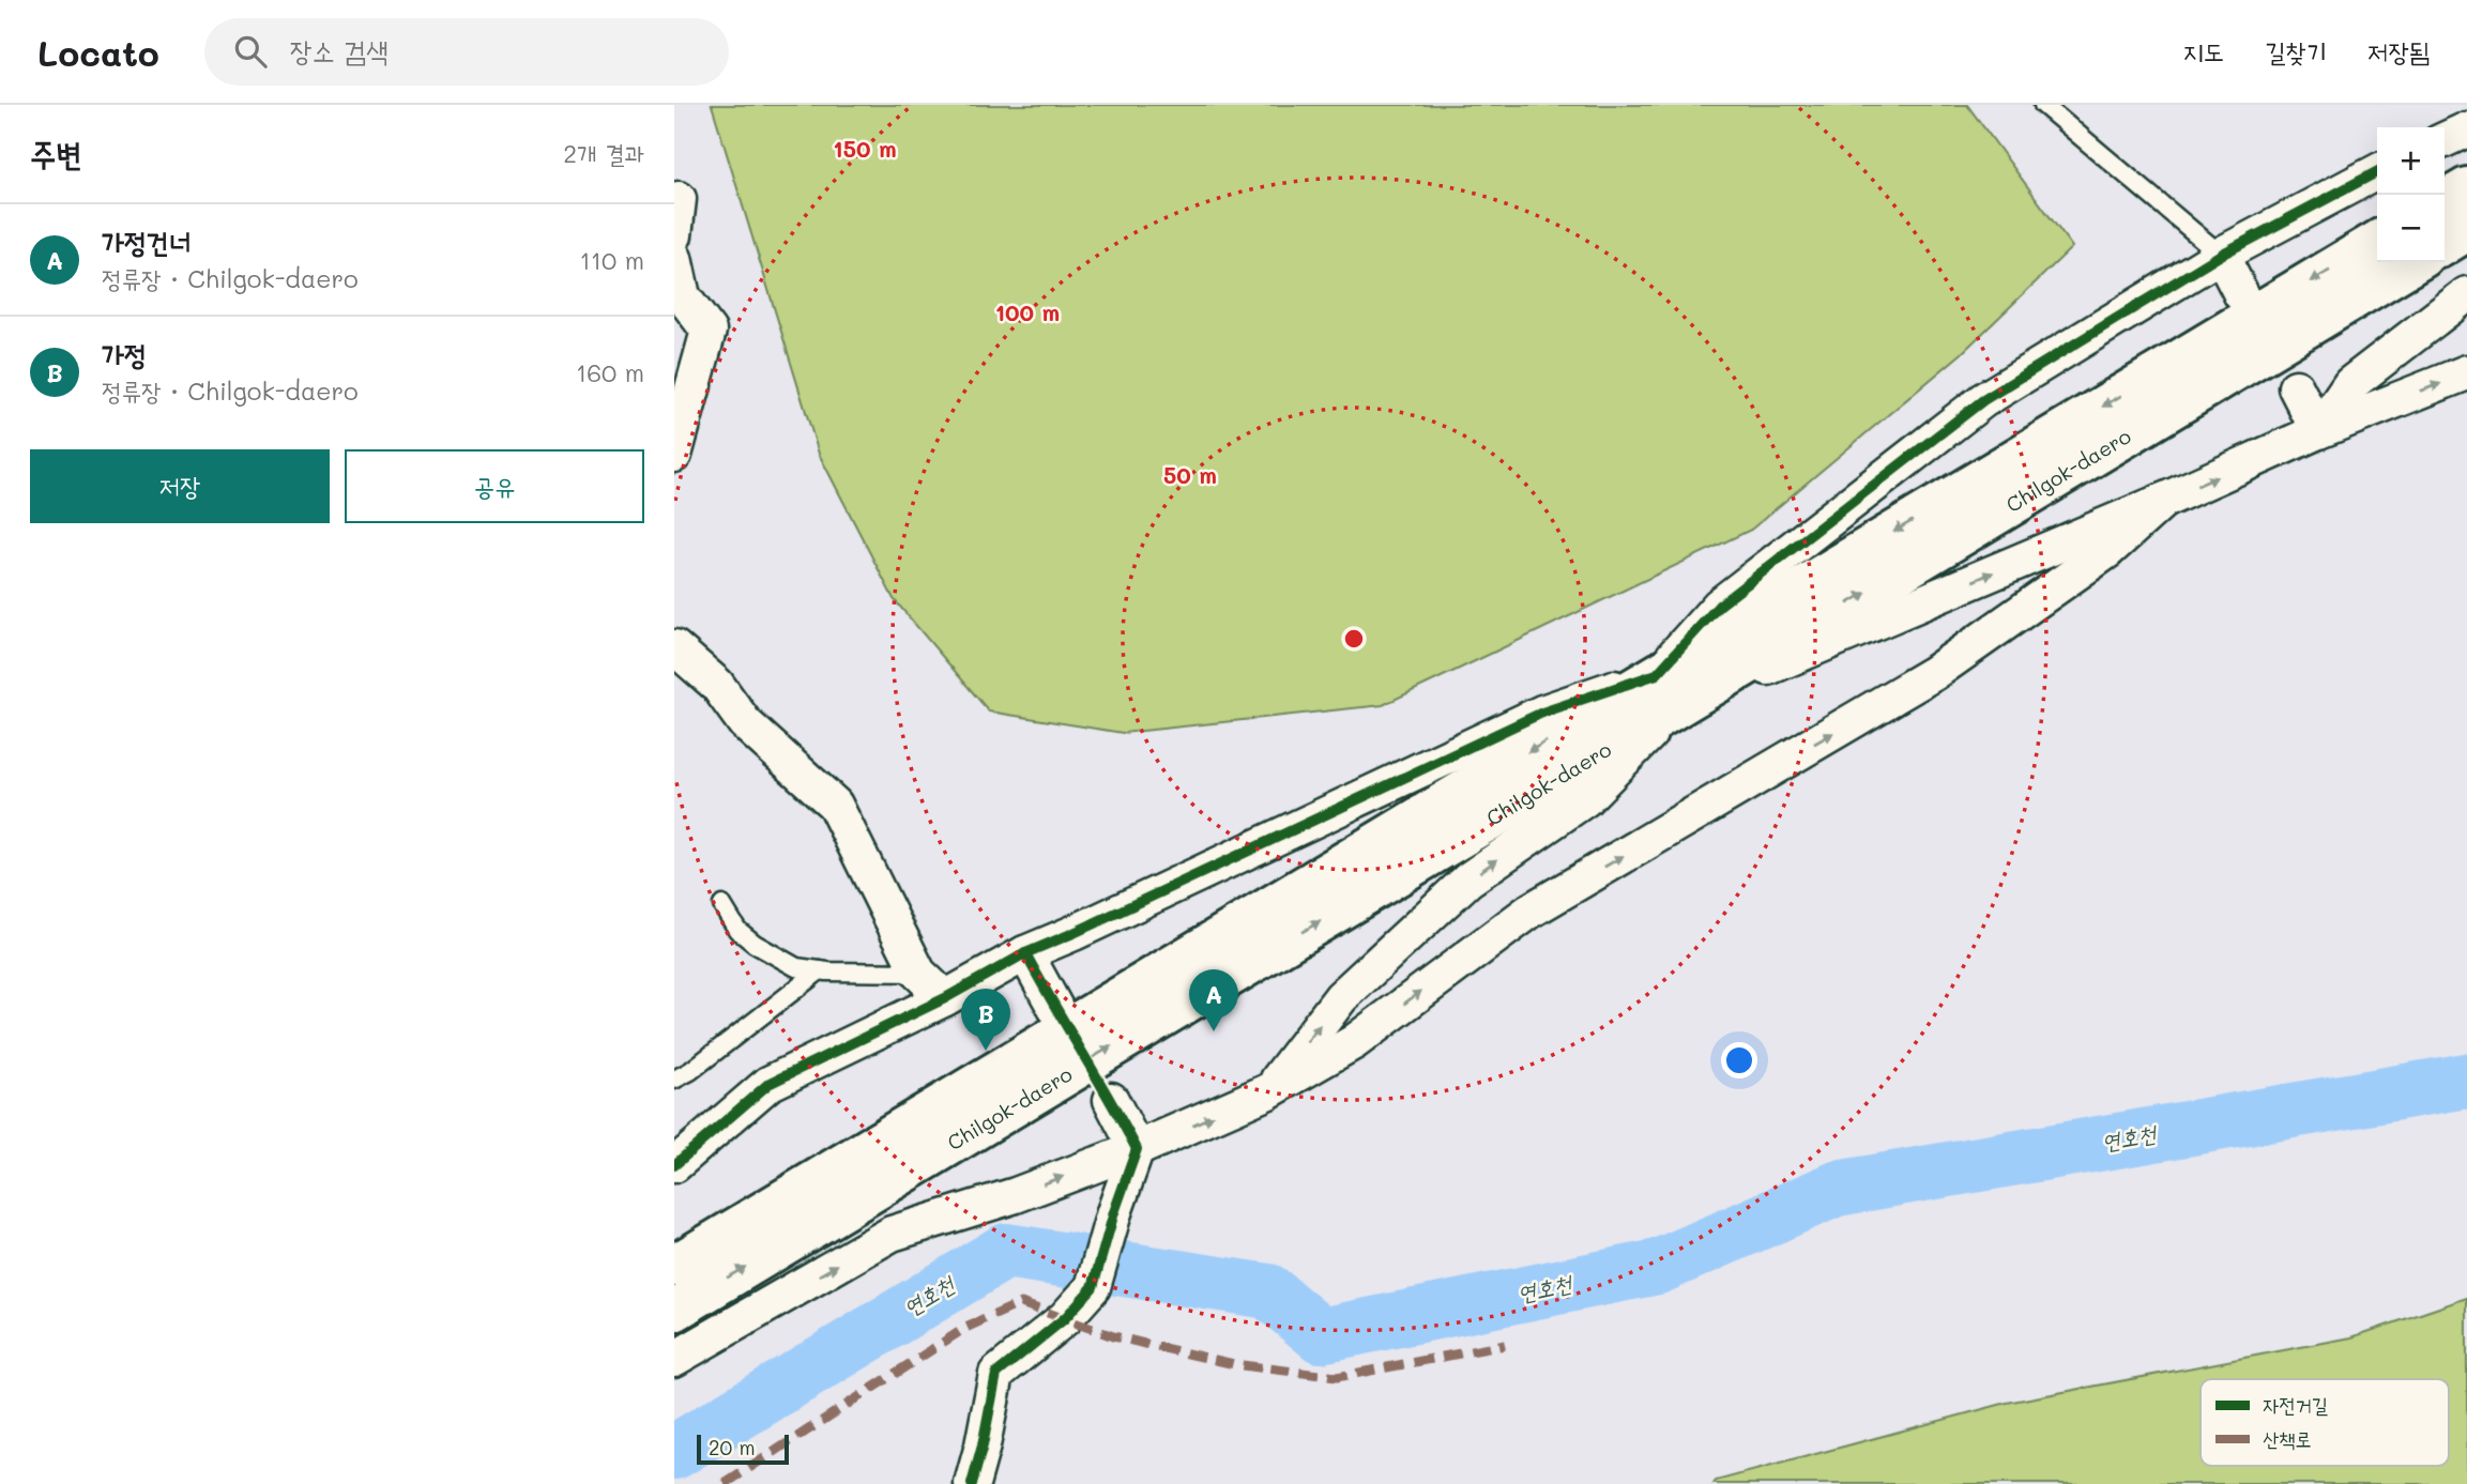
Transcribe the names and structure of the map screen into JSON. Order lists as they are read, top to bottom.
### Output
{
  "streets": {
    "highway": ["Chilgok-daero"]
  },
  "water": ["연호천"],
  "legend": ["자전거길", "산책로"],
  "scale_bar": "20 m",
  "page": {
    "header": "Locato",
    "search": "장소 검색",
    "nav": ["지도", "길찾기", "저장됨"],
    "heading": ["주변", "2개 결과"],
    "map_buttons": ["+", "−"],
    "list": [
      {
        "mark": "A",
        "name": "가정건너",
        "note": "정류장 · Chilgok-daero",
        "value": "110 m"
      },
      {
        "mark": "B",
        "name": "가정",
        "note": "정류장 · Chilgok-daero",
        "value": "160 m"
      }
    ],
    "buttons": ["저장", "공유"],
    "pins": ["A", "B"],
    "scale": "20 m"
  },
  "rings": ["150 m", "100 m", "50 m"]
}
